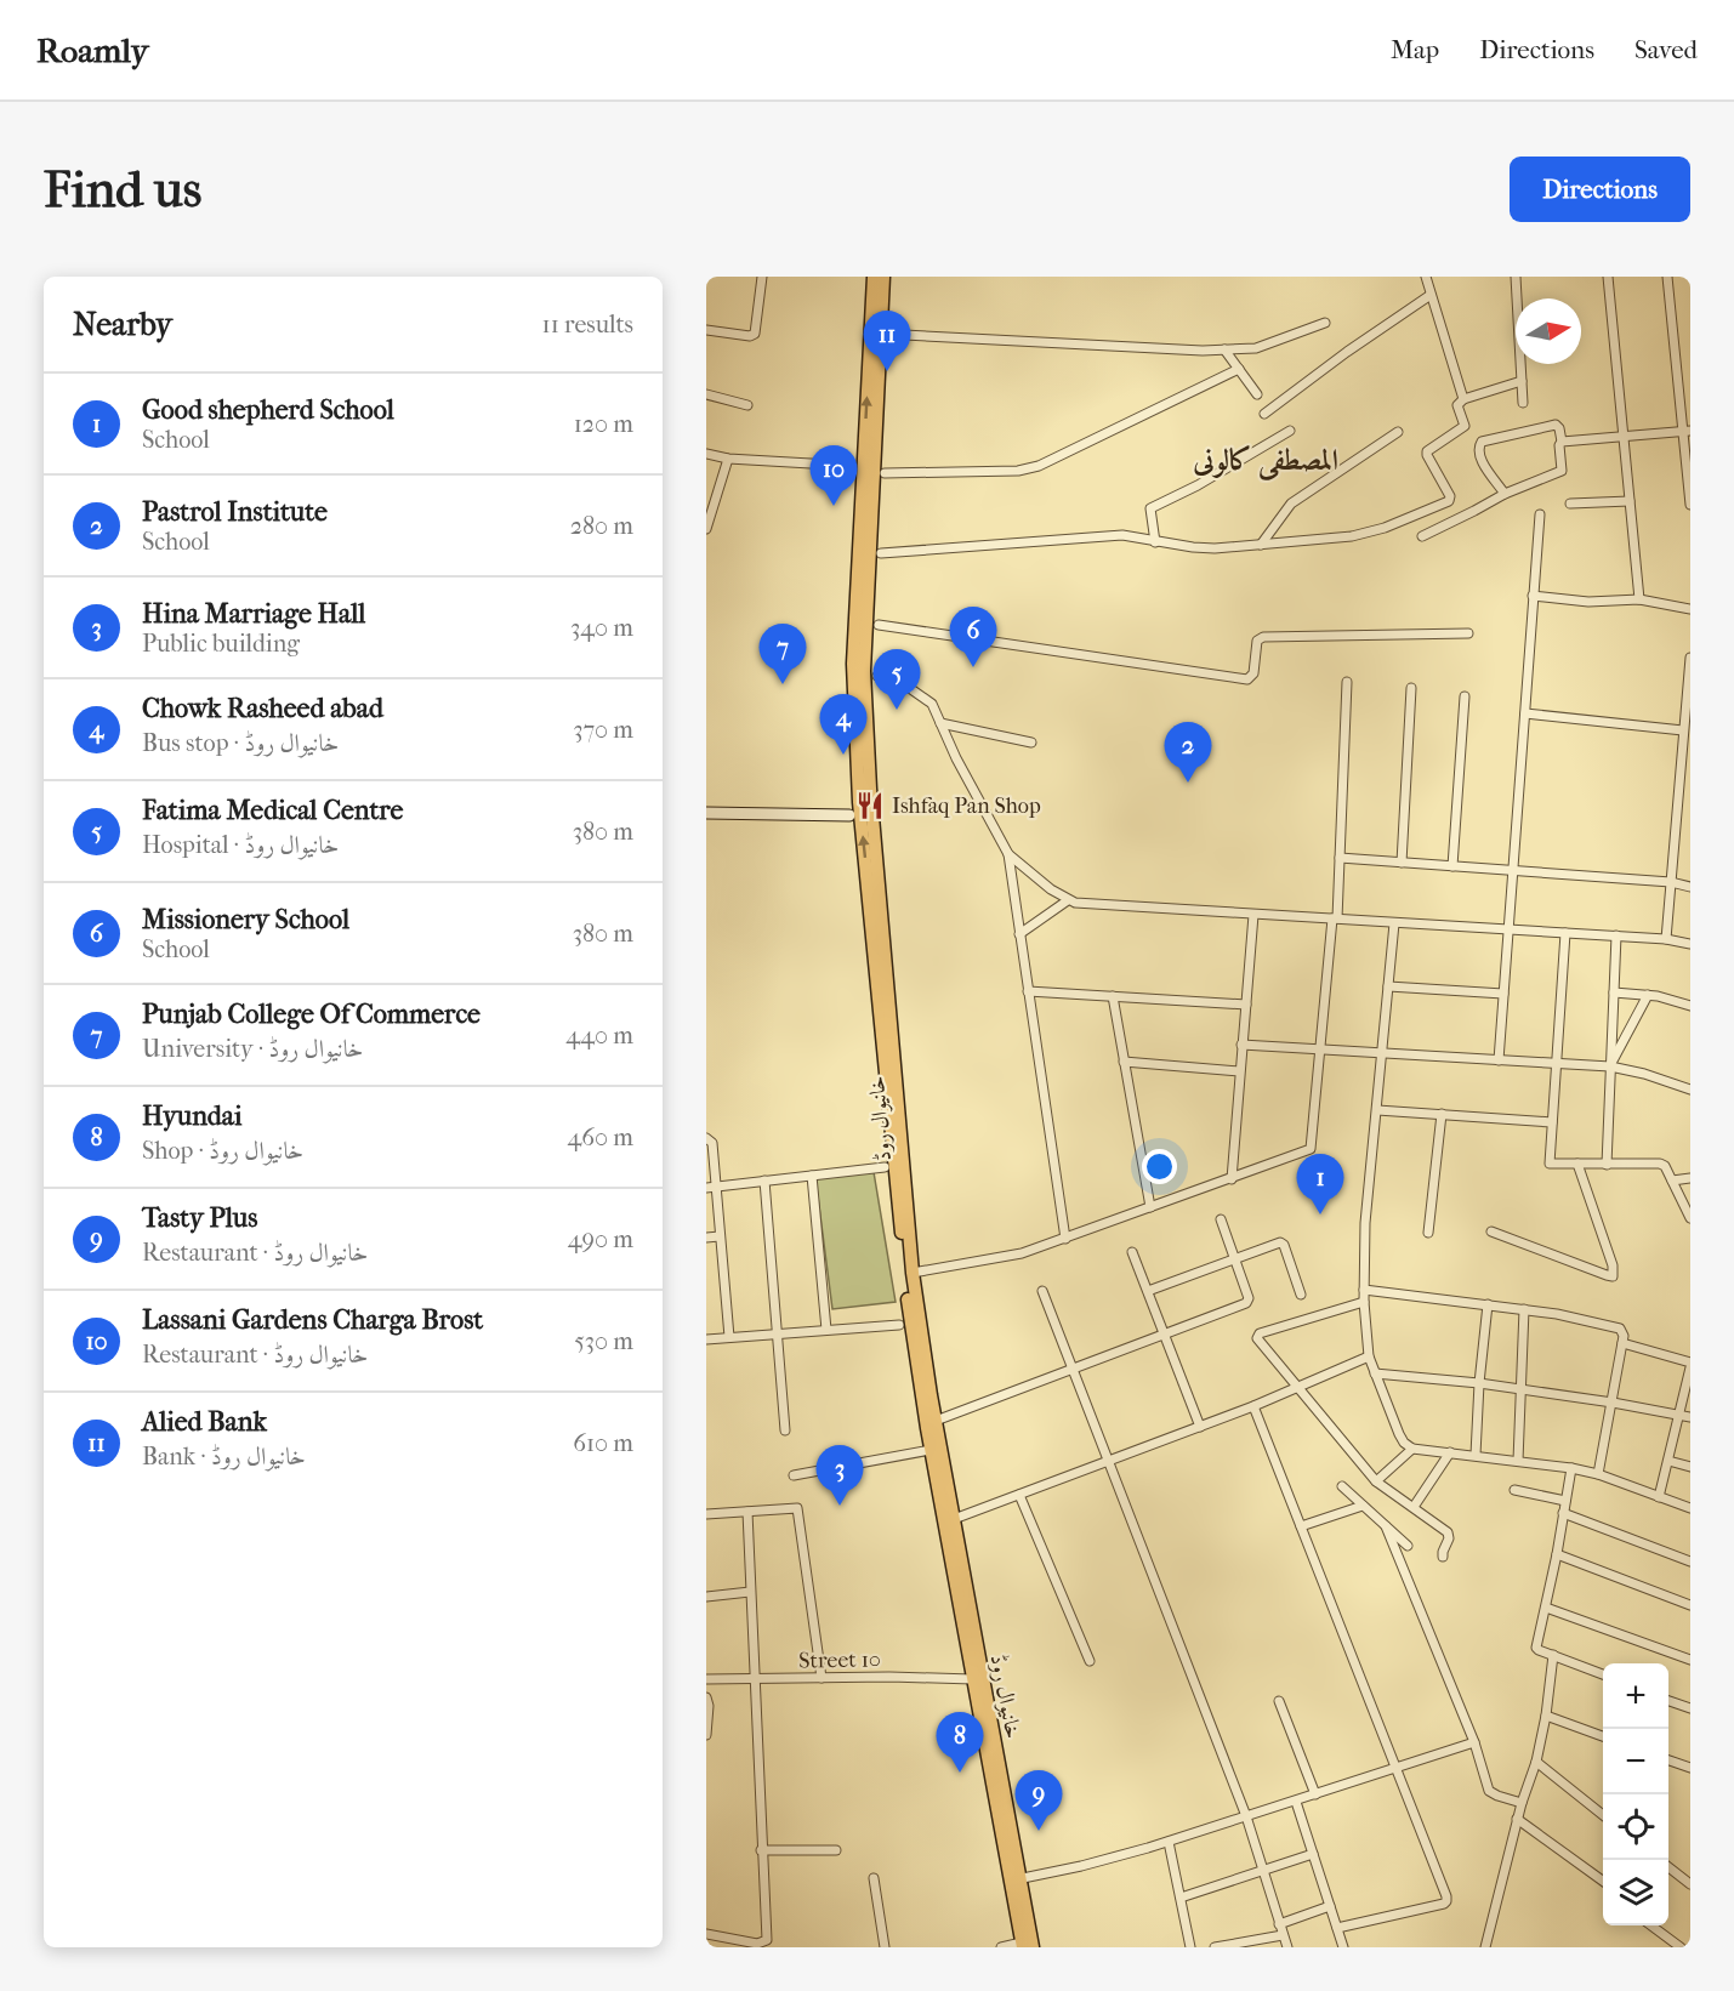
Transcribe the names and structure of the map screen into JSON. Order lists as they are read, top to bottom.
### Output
{
  "streets": {
    "main road": ["خانیوال روڈ"],
    "street": ["Street 10"]
  },
  "crossings": [
    ["خانیوال روڈ", "Street 10"]
  ],
  "districts": ["المصطفی کالونی"],
  "places": {
    "restaurant": ["Ishfaq Pan Shop"]
  },
  "north": "right",
  "page": {
    "header": "Roamly",
    "nav": ["Map", "Directions", "Saved"],
    "buttons": "Directions",
    "title": "Find us",
    "heading": ["Nearby", "11 results"],
    "pins": [
      "11",
      "10",
      "6",
      "7",
      "5",
      "4",
      "2",
      "1",
      "3",
      "8",
      "9"
    ],
    "list": [
      {
        "mark": "1",
        "name": "Good shepherd School",
        "note": "School",
        "value": "120 m"
      },
      {
        "mark": "2",
        "name": "Pastrol Institute",
        "note": "School",
        "value": "280 m"
      },
      {
        "mark": "3",
        "name": "Hina Marriage Hall",
        "note": "Public building",
        "value": "340 m"
      },
      {
        "mark": "4",
        "name": "Chowk Rasheed abad",
        "note": "Bus stop · خانیوال روڈ",
        "value": "370 m"
      },
      {
        "mark": "5",
        "name": "Fatima Medical Centre",
        "note": "Hospital · خانیوال روڈ",
        "value": "380 m"
      },
      {
        "mark": "6",
        "name": "Missionery School",
        "note": "School",
        "value": "380 m"
      },
      {
        "mark": "7",
        "name": "Punjab College Of Commerce",
        "note": "University · خانیوال روڈ",
        "value": "440 m"
      },
      {
        "mark": "8",
        "name": "Hyundai",
        "note": "Shop · خانیوال روڈ",
        "value": "460 m"
      },
      {
        "mark": "9",
        "name": "Tasty Plus",
        "note": "Restaurant · خانیوال روڈ",
        "value": "490 m"
      },
      {
        "mark": "10",
        "name": "Lassani Gardens Charga Brost",
        "note": "Restaurant · خانیوال روڈ",
        "value": "530 m"
      },
      {
        "mark": "11",
        "name": "Alied Bank",
        "note": "Bank · خانیوال روڈ",
        "value": "610 m"
      }
    ],
    "map_buttons": ["+", "−"]
  }
}
